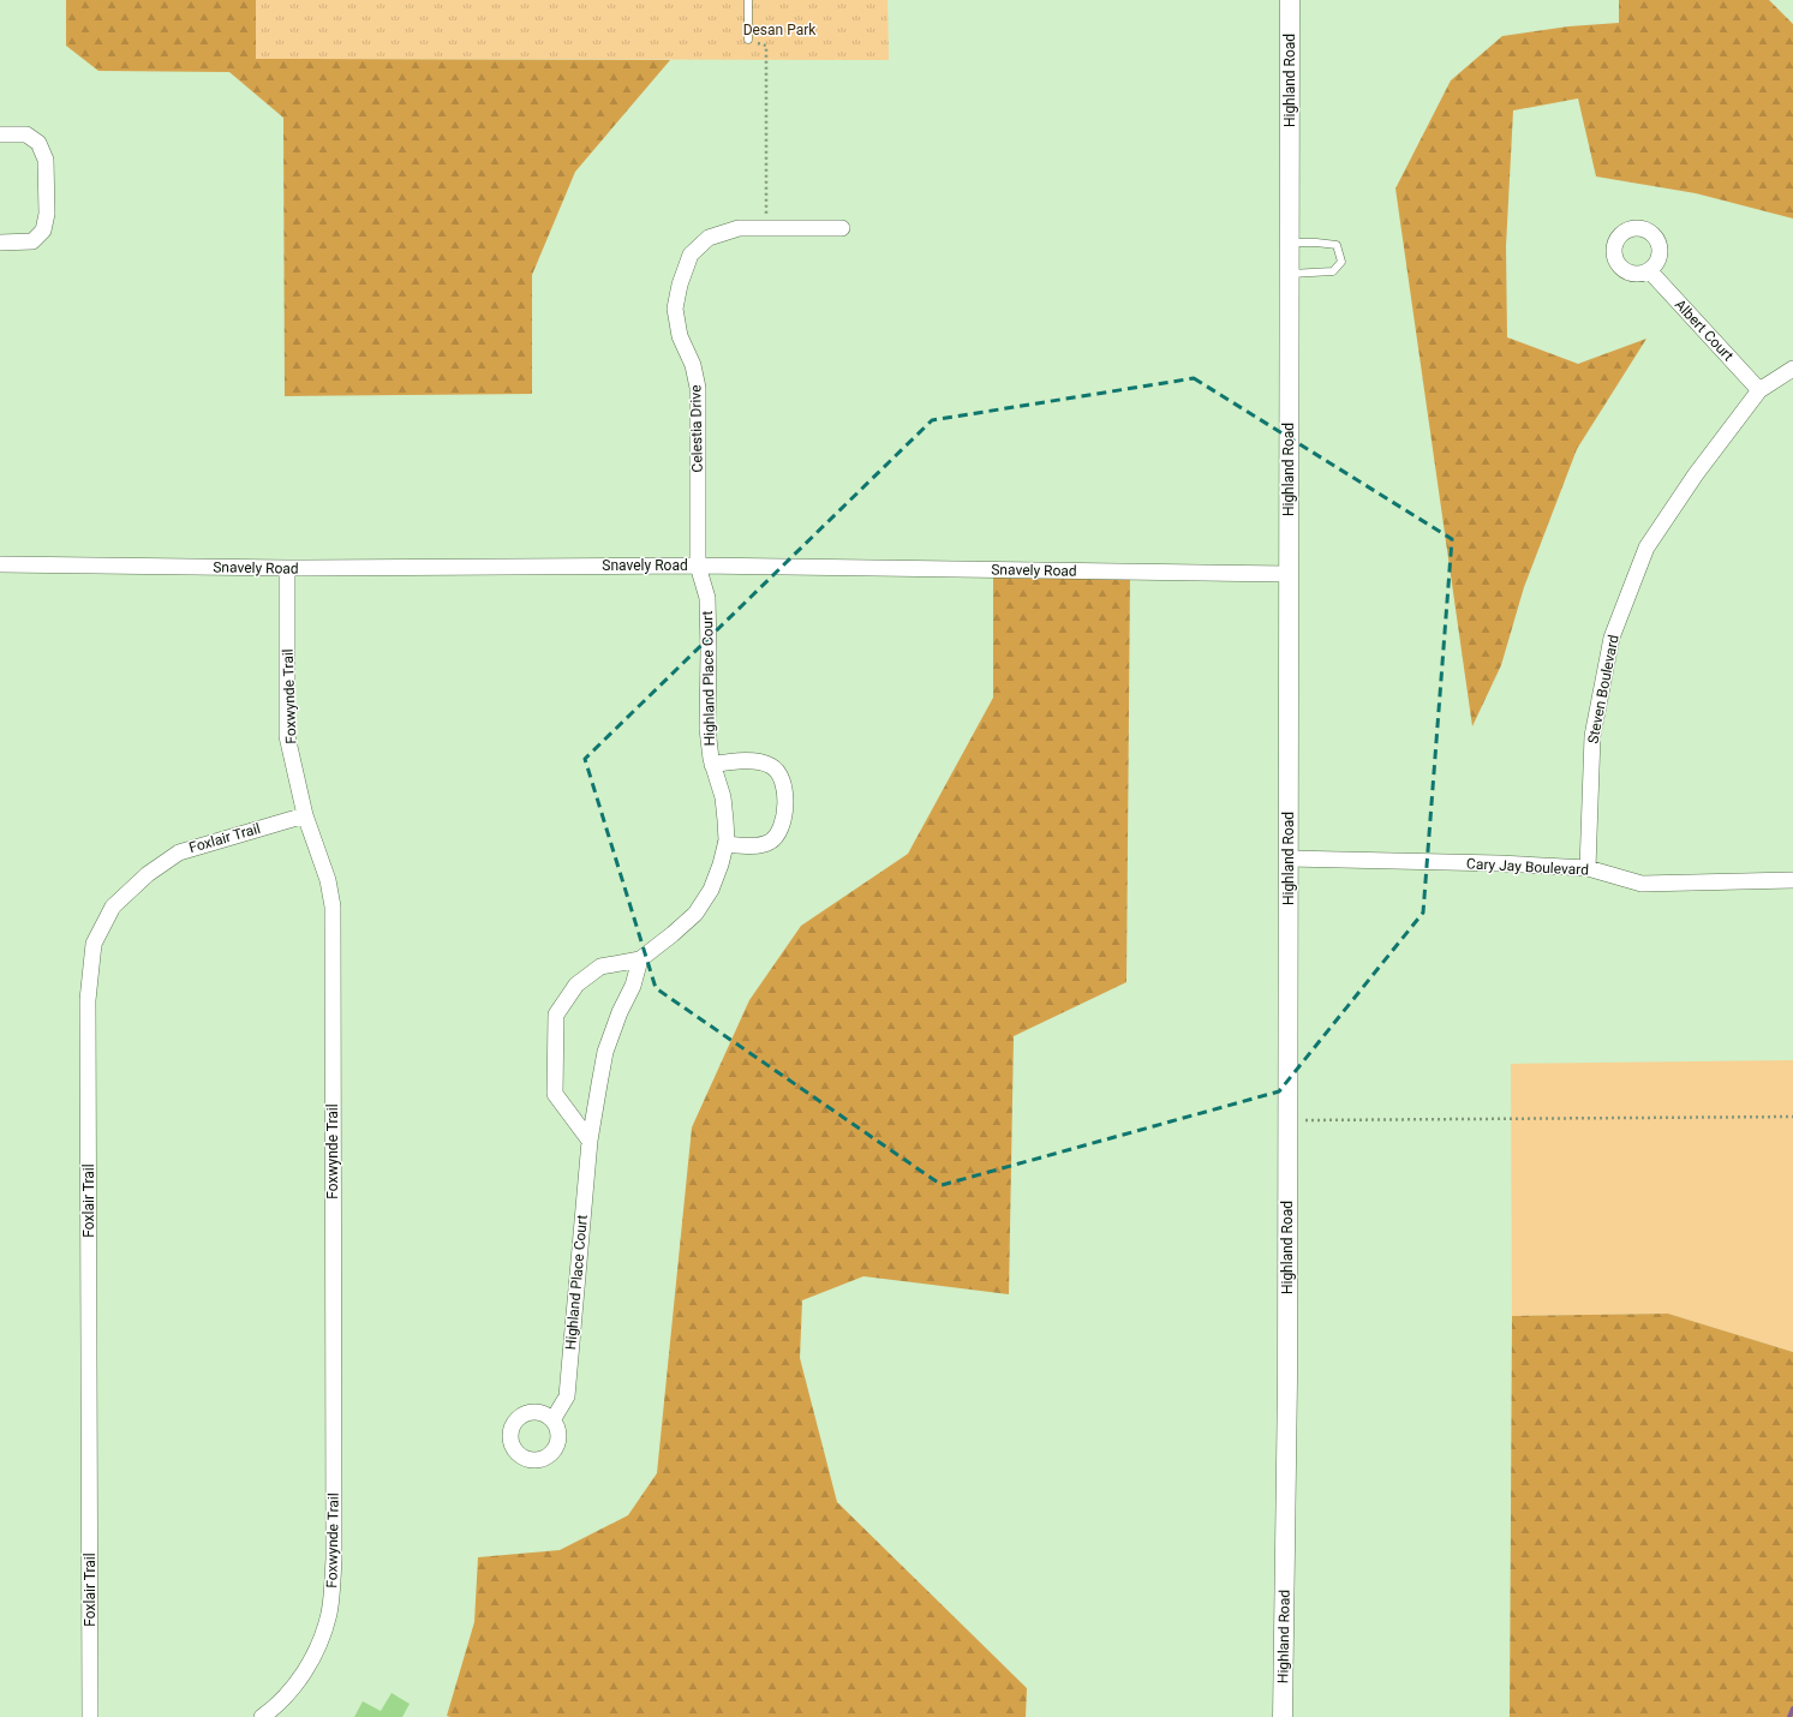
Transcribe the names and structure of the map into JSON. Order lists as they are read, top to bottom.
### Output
{
  "streets": {
    "street": [
      "Highland Road",
      "Albert Court",
      "Celestia Drive",
      "Snavely Road",
      "Highland Place Court",
      "Steven Boulevard",
      "Foxwynde Trail",
      "Foxlair Trail",
      "Cary Jay Boulevard"
    ]
  },
  "crossings": [
    ["Highland Road", "Snavely Road"],
    ["Highland Road", "Cary Jay Boulevard"],
    ["Albert Court", "Steven Boulevard"],
    ["Celestia Drive", "Snavely Road"],
    ["Celestia Drive", "Highland Place Court"],
    ["Snavely Road", "Highland Place Court"],
    ["Snavely Road", "Foxwynde Trail"],
    ["Steven Boulevard", "Cary Jay Boulevard"],
    ["Foxwynde Trail", "Foxlair Trail"]
  ],
  "parks": ["Desan Park"]
}
